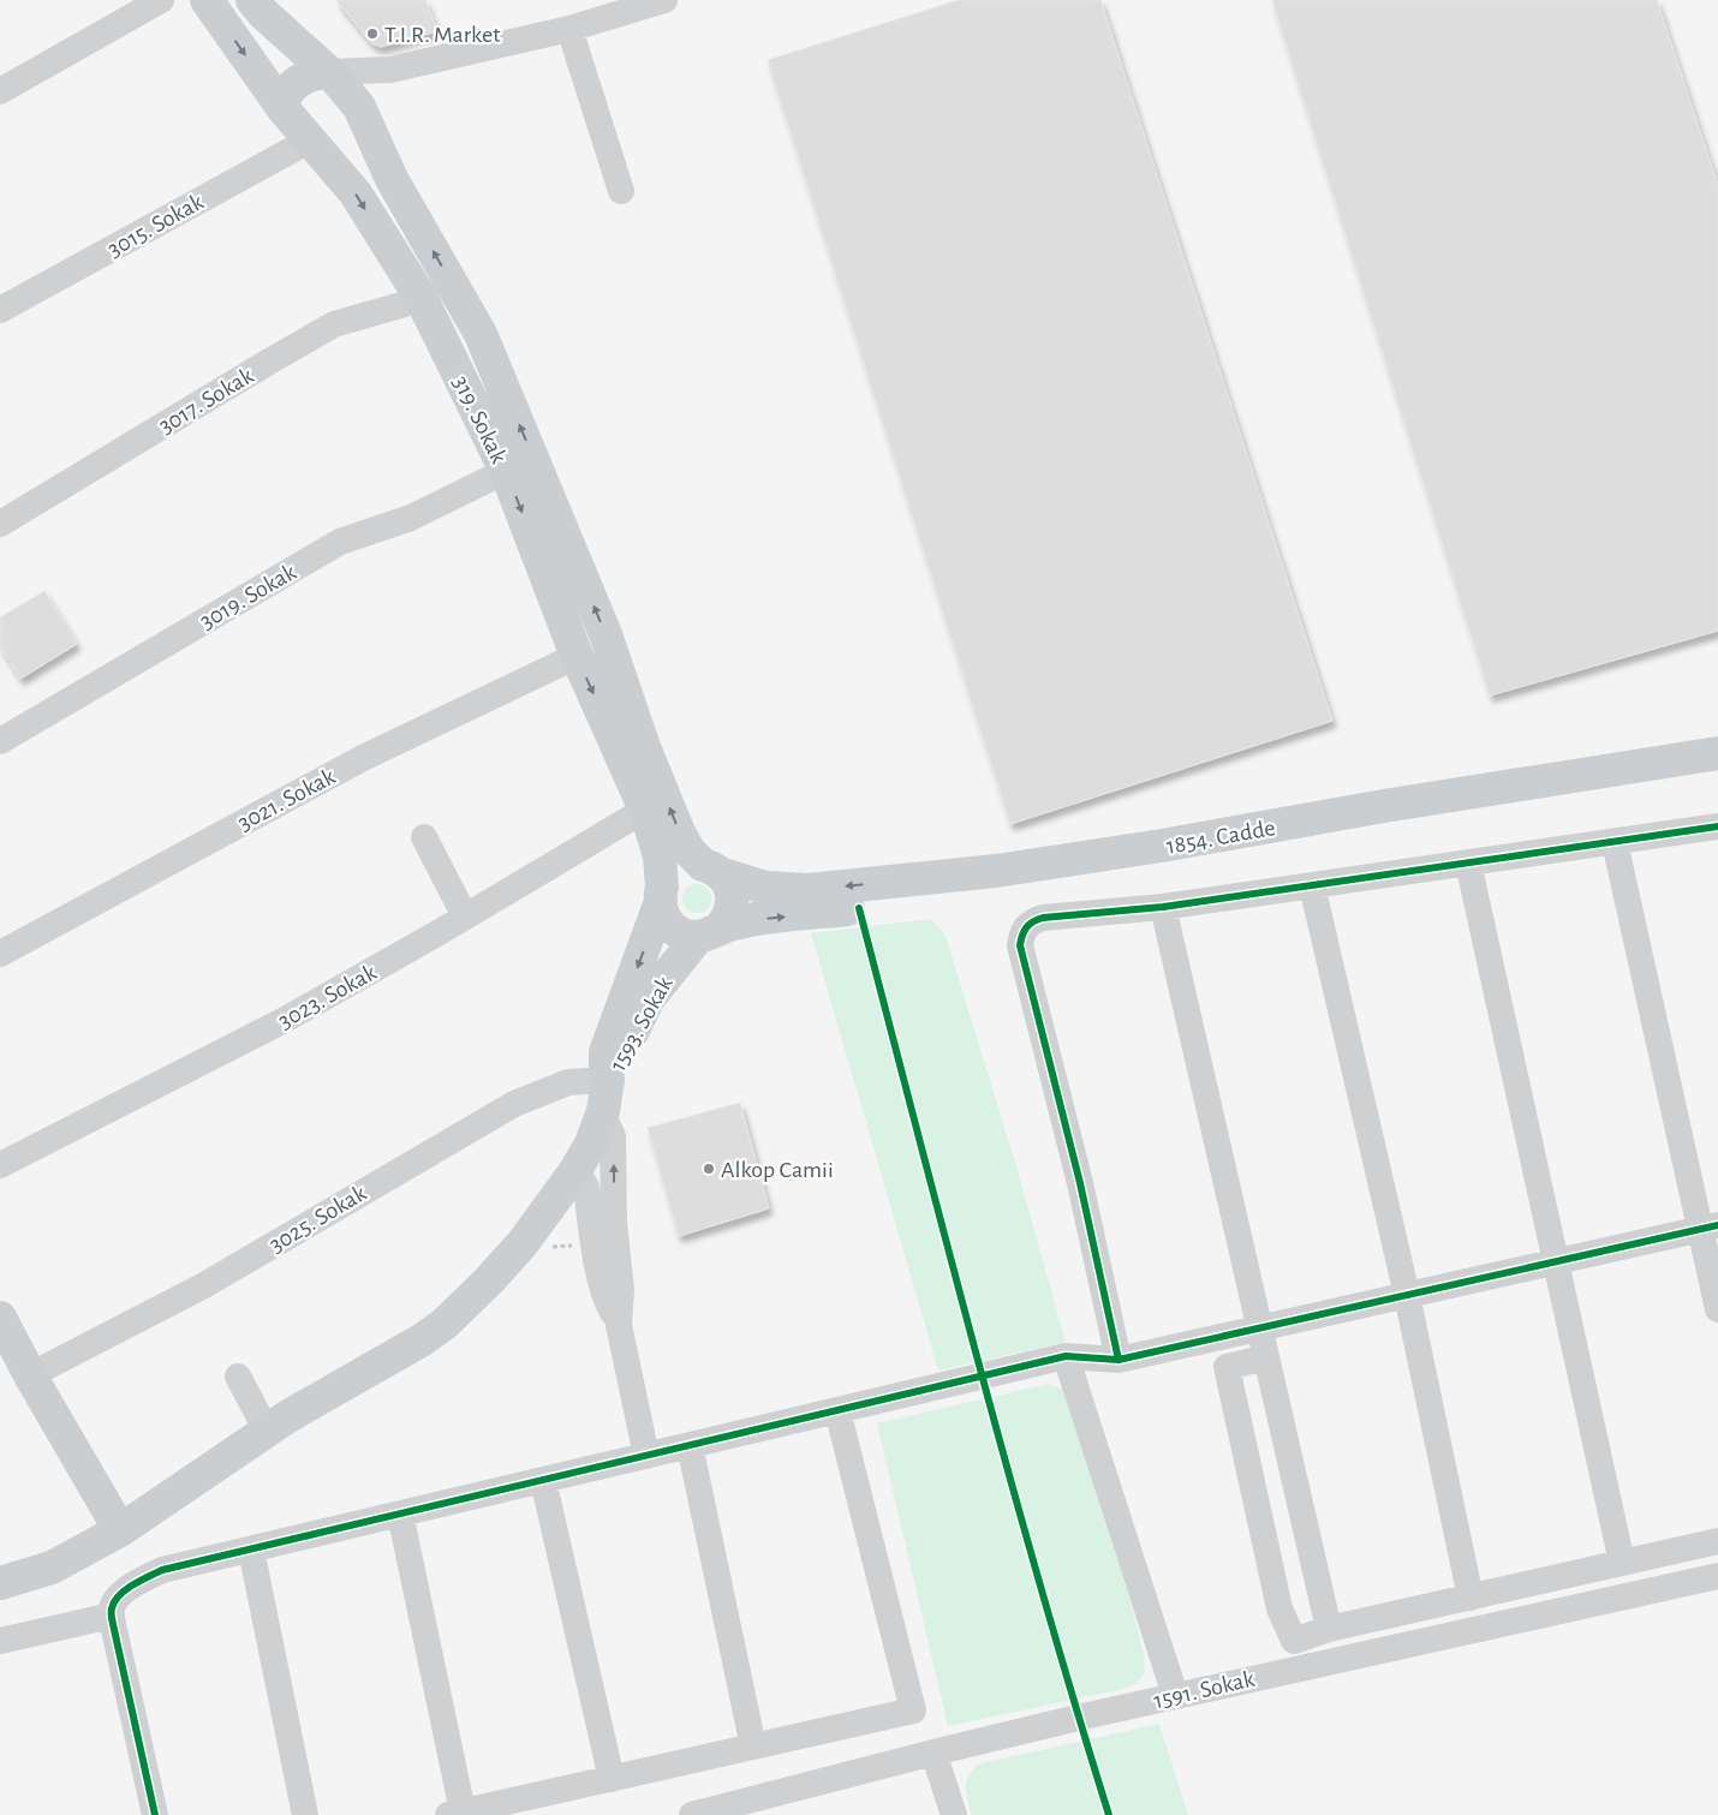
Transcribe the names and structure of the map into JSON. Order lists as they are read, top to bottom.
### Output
{
  "streets": {
    "main road": ["319. Sokak", "1854. Cadde", "1593. Sokak"],
    "street": [
      "3015. Sokak",
      "3017. Sokak",
      "3019. Sokak",
      "3021. Sokak",
      "3023. Sokak",
      "3025. Sokak",
      "1591. Sokak"
    ]
  },
  "crossings": [
    ["3015. Sokak", "319. Sokak"],
    ["3017. Sokak", "319. Sokak"],
    ["319. Sokak", "3019. Sokak"],
    ["319. Sokak", "3021. Sokak"],
    ["319. Sokak", "1854. Cadde"],
    ["319. Sokak", "3023. Sokak"],
    ["319. Sokak", "1593. Sokak"],
    ["1854. Cadde", "1593. Sokak"],
    ["1593. Sokak", "3025. Sokak"]
  ],
  "places": ["T.I.R. Market", "Alkop Camii"]
}
